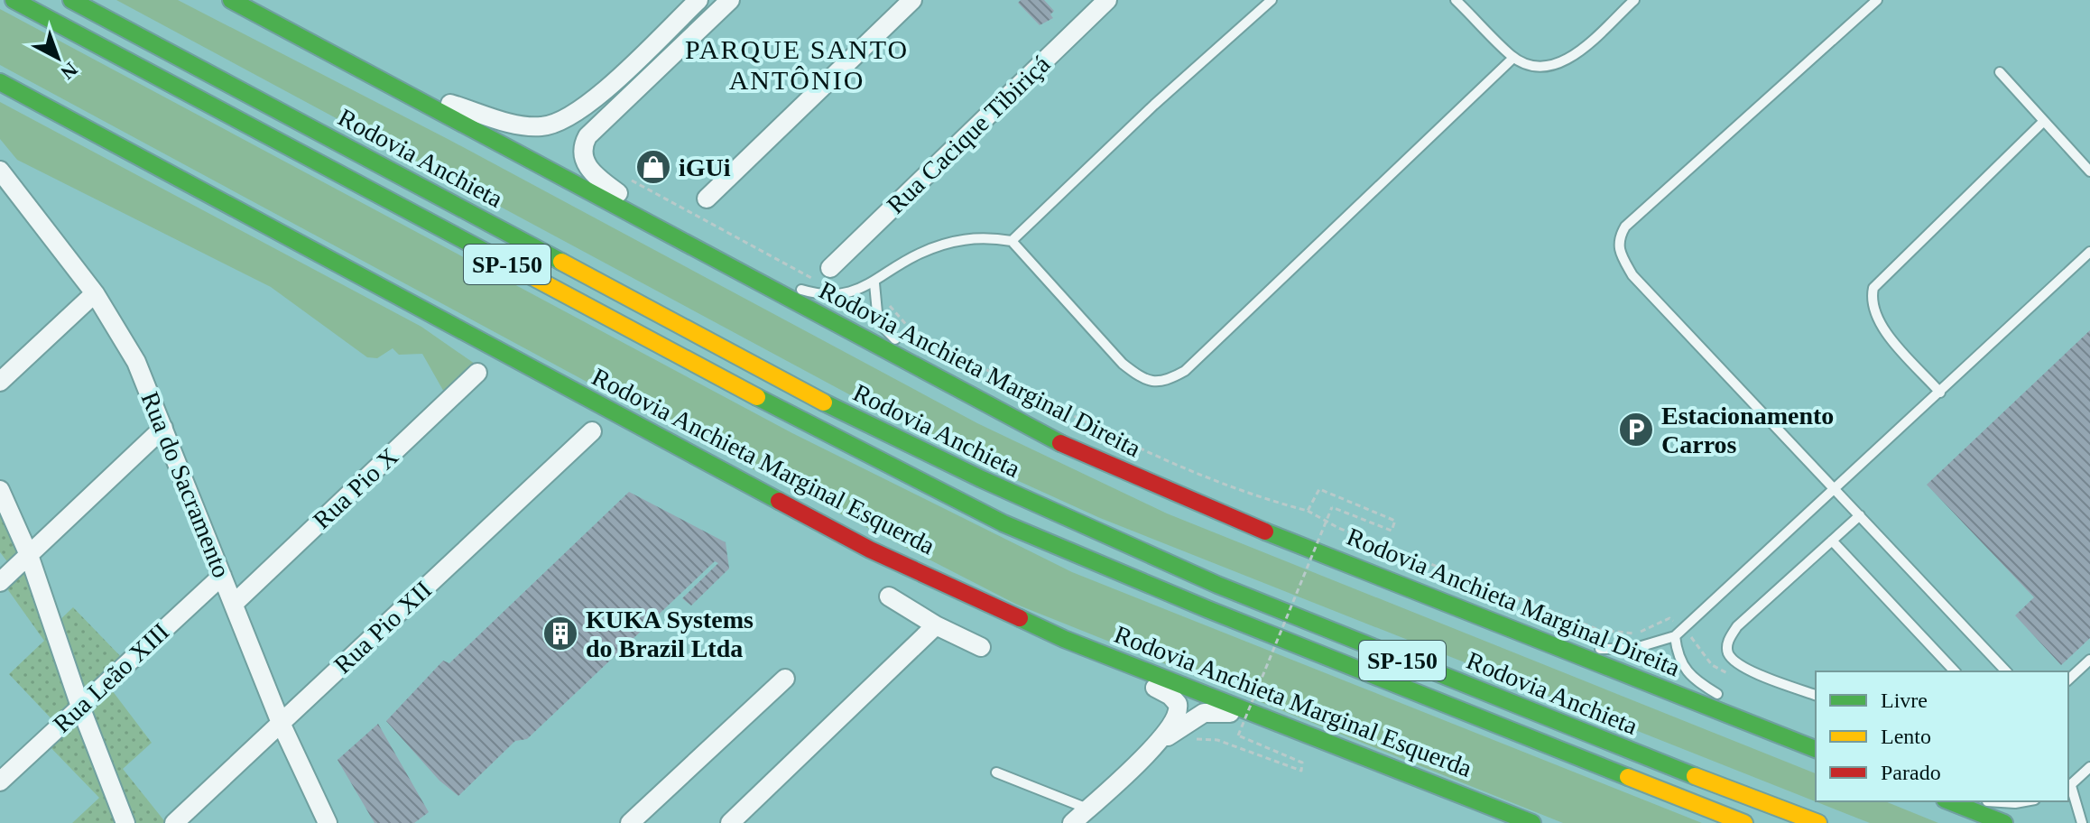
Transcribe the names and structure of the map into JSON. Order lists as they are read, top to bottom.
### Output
{
  "streets": {
    "highway": [
      "Rodovia Anchieta",
      "SP-150",
      "Rodovia Anchieta Marginal Direita",
      "Rodovia Anchieta Marginal Esquerda"
    ],
    "street": [
      "Rua Cacique Tibiriçá",
      "Rua do Sacramento",
      "Rua Pio X",
      "Rua Pio XII",
      "Rua Leão XIII"
    ]
  },
  "crossings": [
    ["Rua do Sacramento", "Rua Pio X"],
    ["Rua do Sacramento", "Rua Pio XII"],
    ["Rua do Sacramento", "Rua Leão XIII"]
  ],
  "districts": ["PARQUE SANTO ANTÔNIO"],
  "places": {
    "shop": ["iGUi"],
    "parking": ["Estacionamento Carros"],
    "building": ["KUKA Systems do Brazil Ltda"]
  },
  "legend": ["Livre", "Lento", "Parado"],
  "north": "bottom right"
}
